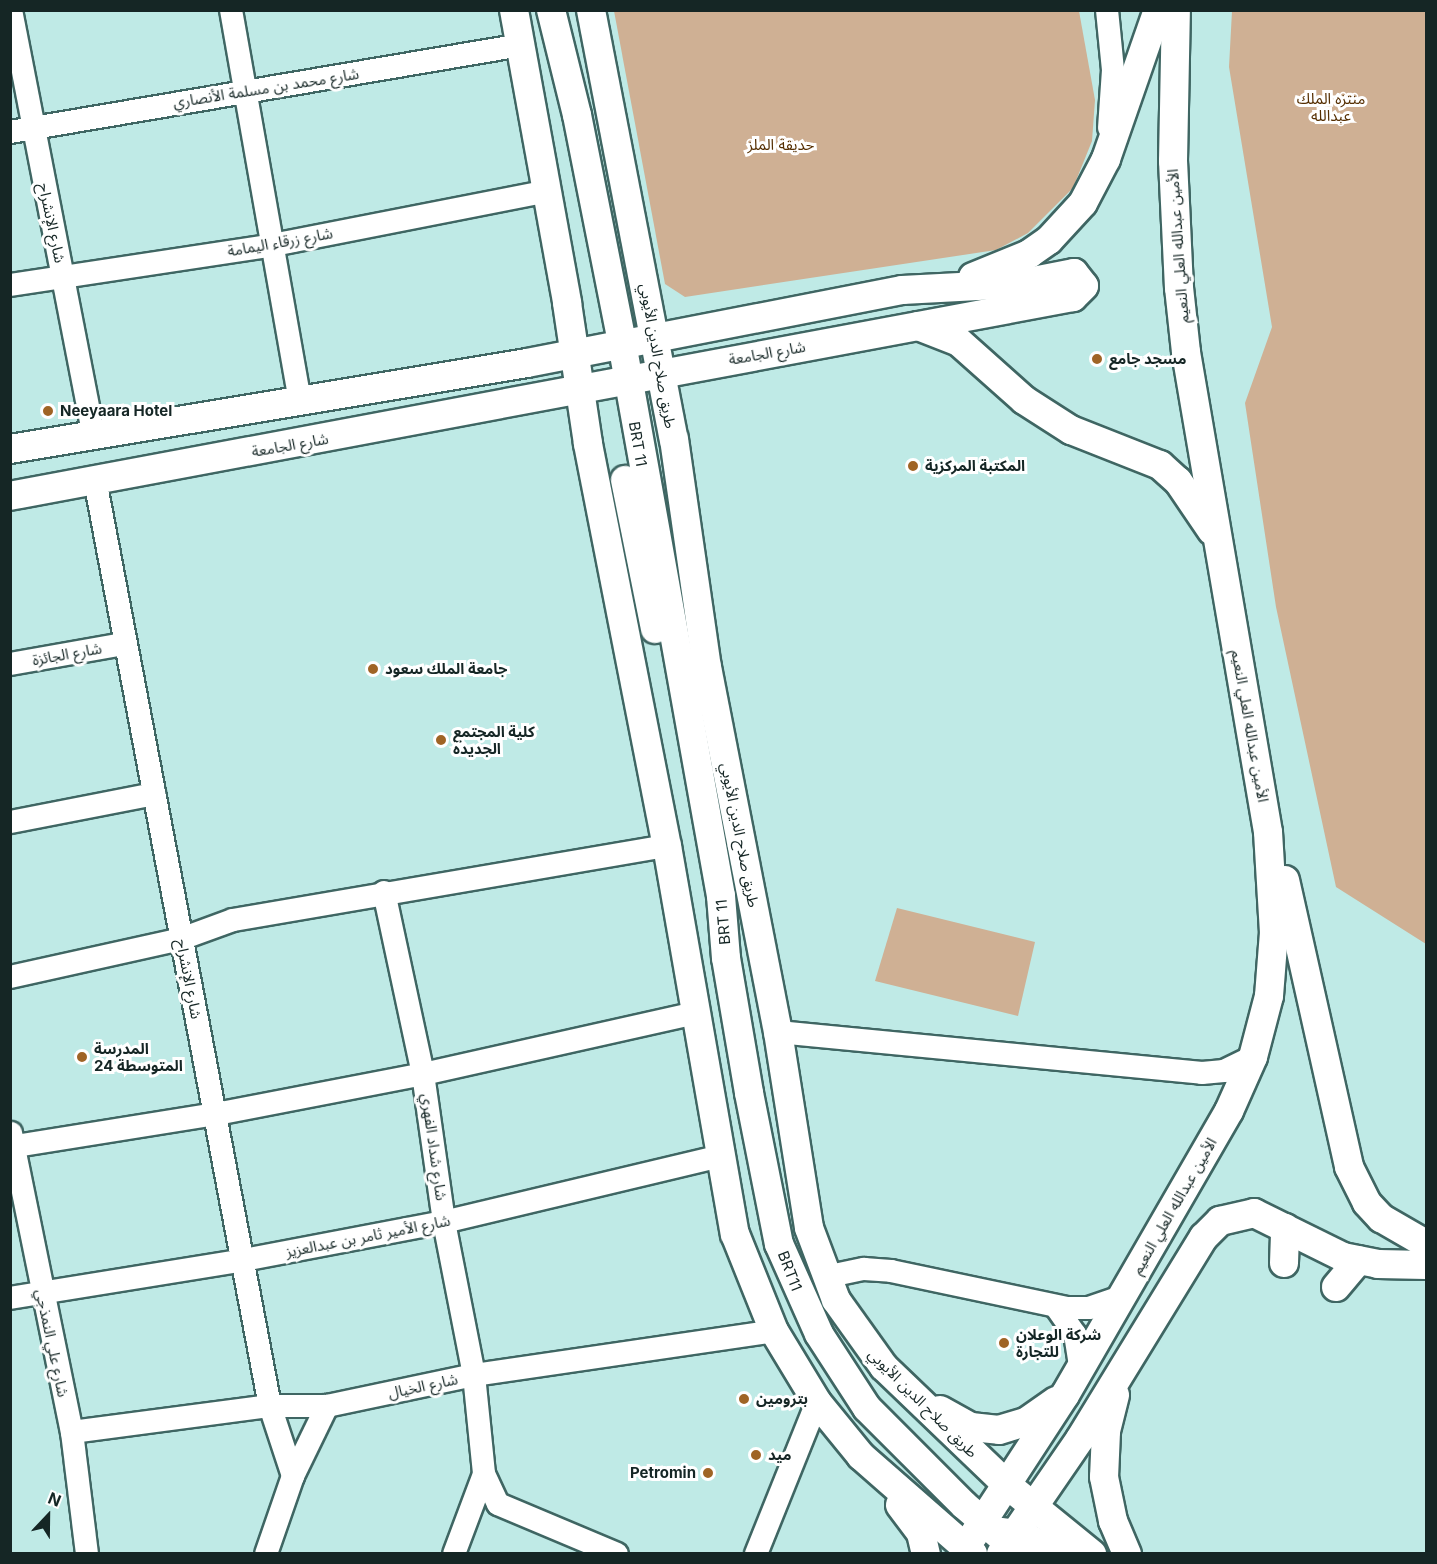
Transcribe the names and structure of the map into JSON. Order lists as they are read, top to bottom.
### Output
{
  "streets": {
    "main road": [
      "الأمين عبدالله العلي النعيم",
      "شارع الجامعة",
      "طريق صلاح الدين الأيوبي",
      "BRT 11",
      "BRT11"
    ],
    "street": [
      "شارع محمد بن مسلمة الأنصاري",
      "شارع الإنشراح",
      "شارع زرقاء اليمامة",
      "شارع الجائزة",
      "شارع شداد الفهري",
      "شارع الأمير ثامر بن عبدالعزيز",
      "شارع علي النمذجي",
      "شارع الخيال"
    ]
  },
  "crossings": [
    ["شارع محمد بن مسلمة الأنصاري", "شارع الإنشراح"],
    ["شارع الإنشراح", "شارع زرقاء اليمامة"],
    ["شارع الإنشراح", "شارع الجامعة"],
    ["شارع الإنشراح", "شارع الجائزة"],
    ["شارع الإنشراح", "شارع الأمير ثامر بن عبدالعزيز"],
    ["شارع الإنشراح", "شارع الخيال"],
    ["الأمين عبدالله العلي النعيم", "طريق صلاح الدين الأيوبي"],
    ["الأمين عبدالله العلي النعيم", "BRT11"],
    ["شارع الجامعة", "طريق صلاح الدين الأيوبي"],
    ["شارع الجامعة", "BRT 11"],
    ["BRT 11", "BRT11"],
    ["شارع شداد الفهري", "شارع الأمير ثامر بن عبدالعزيز"],
    ["شارع شداد الفهري", "شارع الخيال"],
    ["شارع الأمير ثامر بن عبدالعزيز", "شارع علي النمذجي"],
    ["شارع علي النمذجي", "شارع الخيال"]
  ],
  "parks": ["منتزه الملك عبدالله", "حديقة الملز"],
  "places": [
    "مسجد جامع",
    "Neeyaara Hotel",
    "المكتبة المركزية",
    "جامعة الملك سعود",
    "كلية المجتمع الجديده",
    "المدرسة المتوسطة 24",
    "شركة الوعلان للتجارة",
    "بترومين",
    "ميد",
    "Petromin"
  ],
  "north": "top"
}
